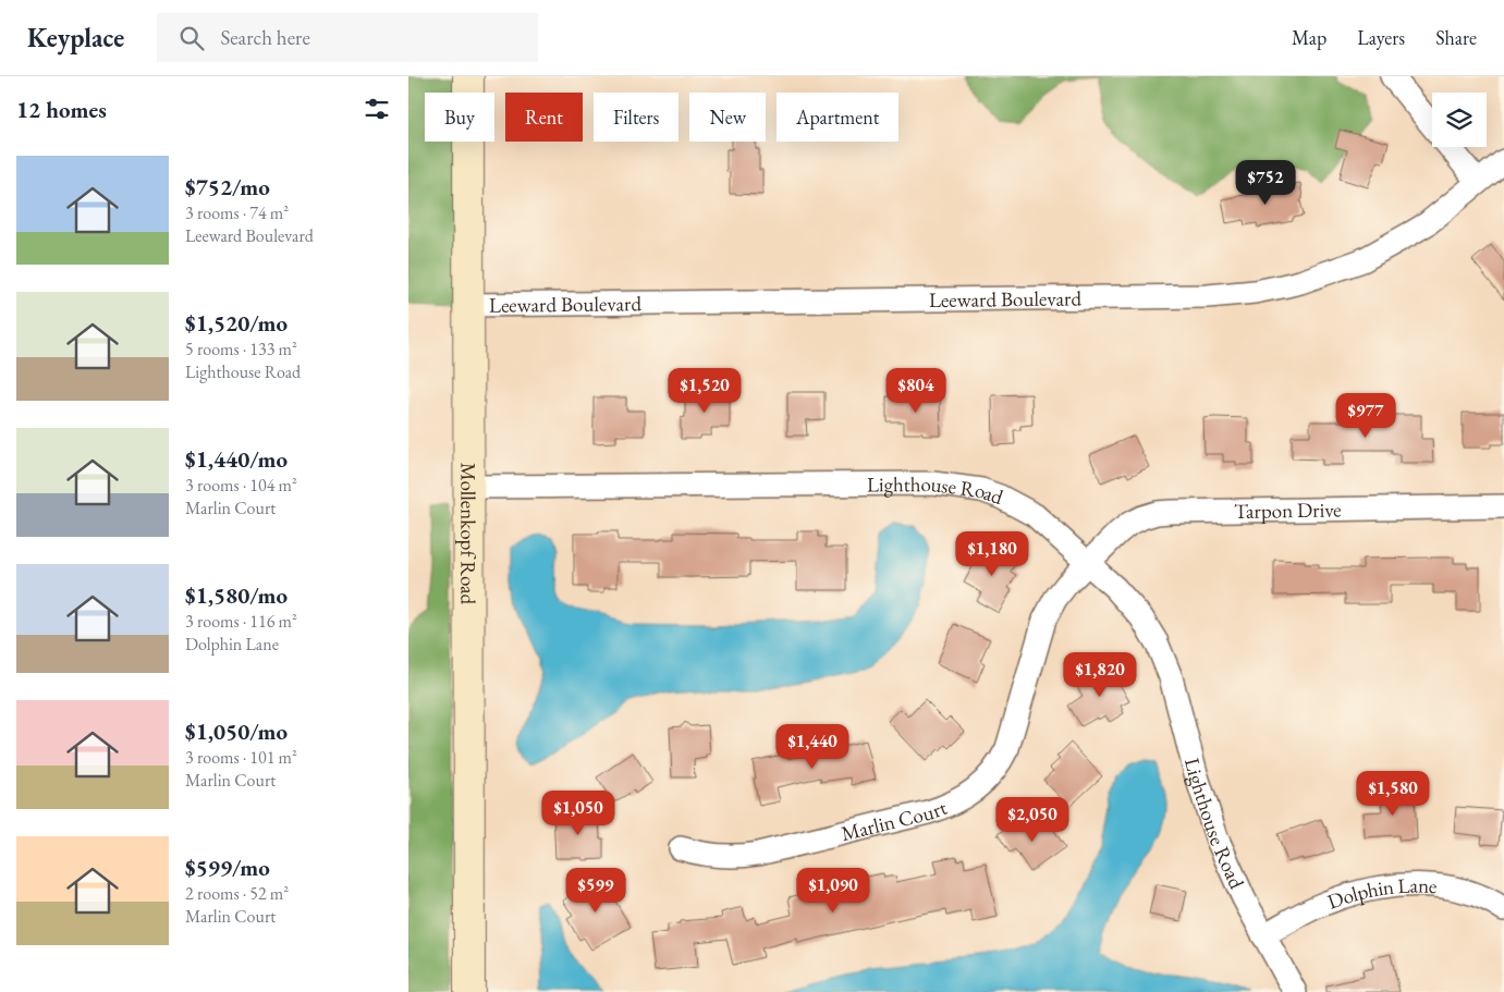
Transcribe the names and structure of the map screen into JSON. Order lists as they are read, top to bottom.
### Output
{
  "streets": {
    "street": [
      "Leeward Boulevard",
      "Lighthouse Road",
      "Tarpon Drive",
      "Mollenkopf Road",
      "Marlin Court",
      "Dolphin Lane"
    ]
  },
  "crossings": [
    ["Leeward Boulevard", "Mollenkopf Road"],
    ["Lighthouse Road", "Tarpon Drive"],
    ["Lighthouse Road", "Mollenkopf Road"],
    ["Lighthouse Road", "Marlin Court"],
    ["Lighthouse Road", "Dolphin Lane"],
    ["Tarpon Drive", "Marlin Court"]
  ],
  "page": {
    "header": "Keyplace",
    "search": "Search here",
    "nav": ["Map", "Layers", "Share"],
    "heading": "12 homes",
    "chip": [
      "Buy",
      "Rent",
      "Filters",
      "New",
      "Apartment"
    ],
    "list": [
      {
        "name": "$752/mo",
        "note": "3 rooms · 74 m² · Leeward Boulevard"
      },
      {
        "name": "$1,520/mo",
        "note": "5 rooms · 133 m² · Lighthouse Road"
      },
      {
        "name": "$1,440/mo",
        "note": "3 rooms · 104 m² · Marlin Court"
      },
      {
        "name": "$1,580/mo",
        "note": "3 rooms · 116 m² · Dolphin Lane"
      },
      {
        "name": "$1,050/mo",
        "note": "3 rooms · 101 m² · Marlin Court"
      },
      {
        "name": "$599/mo",
        "note": "2 rooms · 52 m² · Marlin Court"
      }
    ],
    "price": [
      "$752",
      "$1,520",
      "$804",
      "$977",
      "$1,180",
      "$1,820",
      "$1,440",
      "$1,580",
      "$1,050",
      "$2,050",
      "$599",
      "$1,090"
    ]
  }
}
